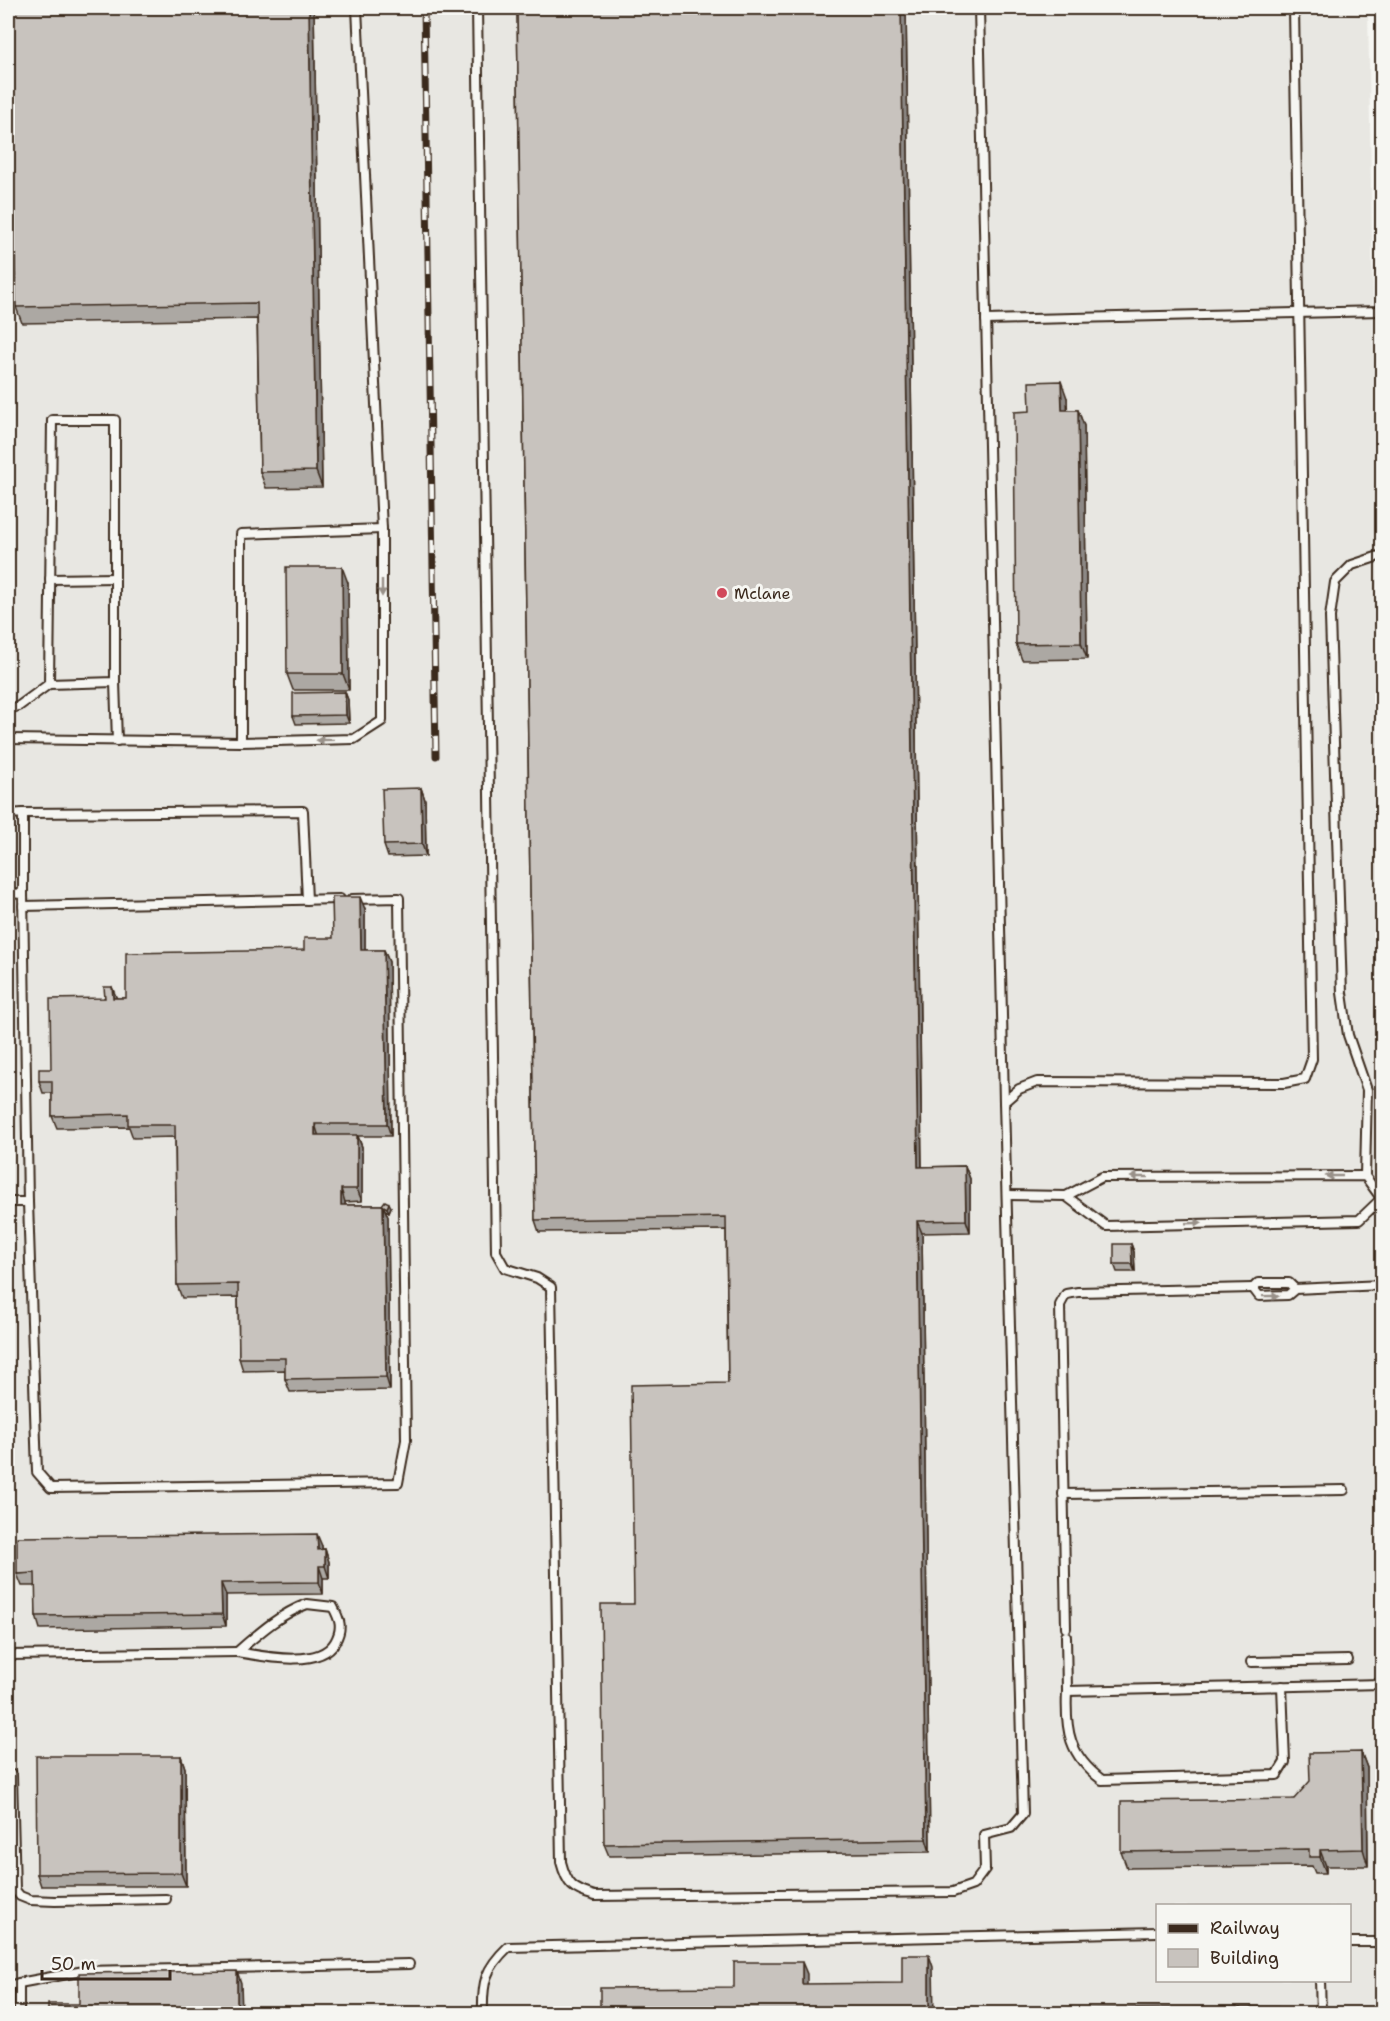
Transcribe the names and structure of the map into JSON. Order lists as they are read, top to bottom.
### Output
{
  "places": ["Mclane"],
  "legend": ["Railway", "Building"],
  "scale_bar": "50 m"
}
